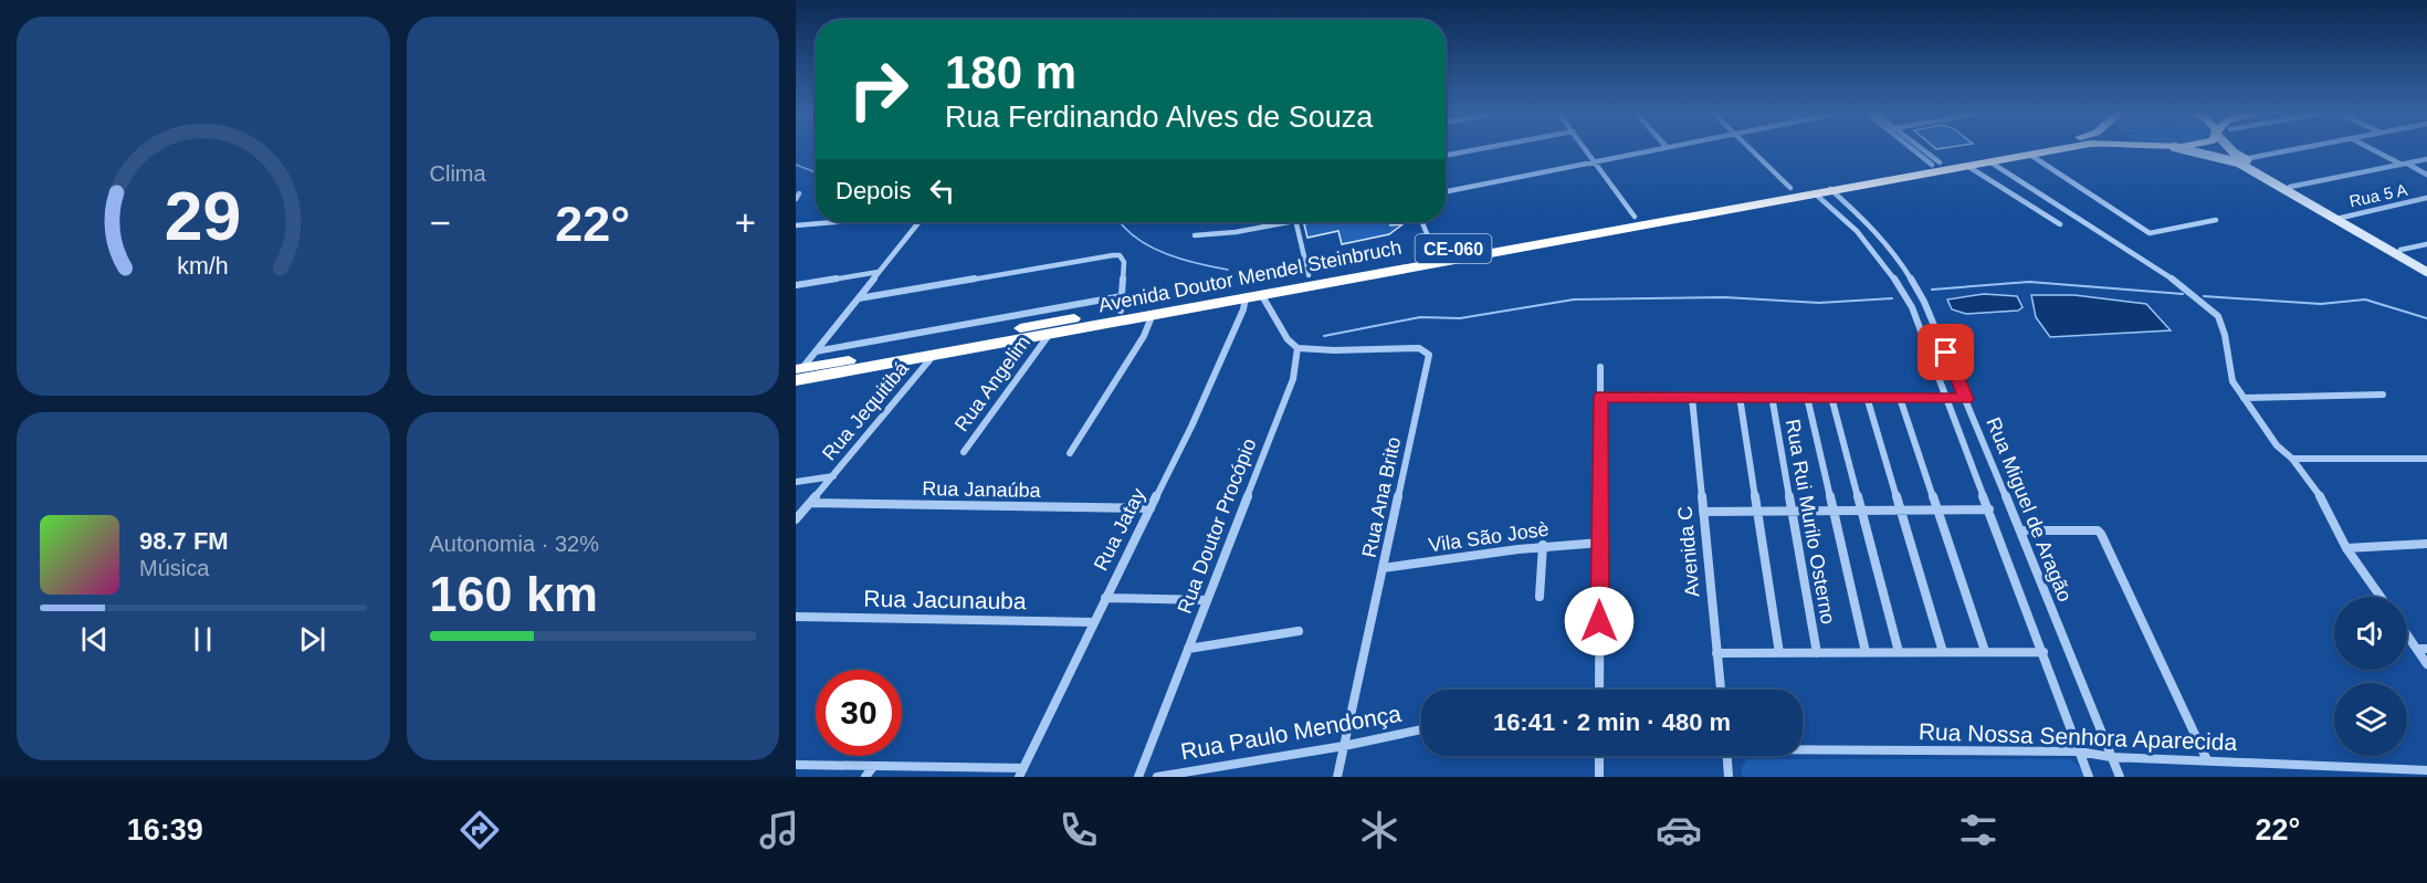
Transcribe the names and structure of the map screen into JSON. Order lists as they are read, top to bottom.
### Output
{
  "streets": {
    "highway": ["CE-060", "Avenida Doutor Mendel Steinbruch"],
    "street": [
      "Rua 5 A",
      "Rua Angelim",
      "Rua Jequitibá",
      "Rua Janaúba",
      "Rua Ana Brito",
      "Rua Miguel de Aragão",
      "Rua Rui Murilo Osterno",
      "Rua Doutor Procópio",
      "Rua Jatay",
      "Vila São Josè",
      "Avenida C",
      "Rua Jacunauba",
      "Rua Paulo Mendonça",
      "Rua Nossa Senhora Aparecida"
    ]
  },
  "crossings": [
    ["Avenida Doutor Mendel Steinbruch", "Rua Angelim"],
    ["Avenida Doutor Mendel Steinbruch", "Rua Jequitibá"],
    ["Avenida Doutor Mendel Steinbruch", "Rua Miguel de Aragão"],
    ["Avenida Doutor Mendel Steinbruch", "Rua Jatay"],
    ["Rua Jequitibá", "Rua Janaúba"],
    ["Rua Janaúba", "Rua Jatay"],
    ["Rua Ana Brito", "Rua Doutor Procópio"],
    ["Rua Ana Brito", "Vila São Josè"],
    ["Rua Ana Brito", "Rua Paulo Mendonça"],
    ["Rua Miguel de Aragão", "Rua Nossa Senhora Aparecida"],
    ["Rua Jatay", "Rua Jacunauba"]
  ],
  "page": {
    "tile": [
      "Clima",
      ["Autonomia · 32%", "160 km"]
    ],
    "turn": ["180 m", "Rua Ferdinando Alves de Souza"],
    "then": "Depois",
    "heat": ["−", "22°", "+"],
    "song": ["98.7 FM", "Música"],
    "limit": "30",
    "trip": "16:41 · 2 min · 480 m",
    "tabs": ["16:39", "22°"],
    "gauge": ["29", "km/h"]
  }
}
